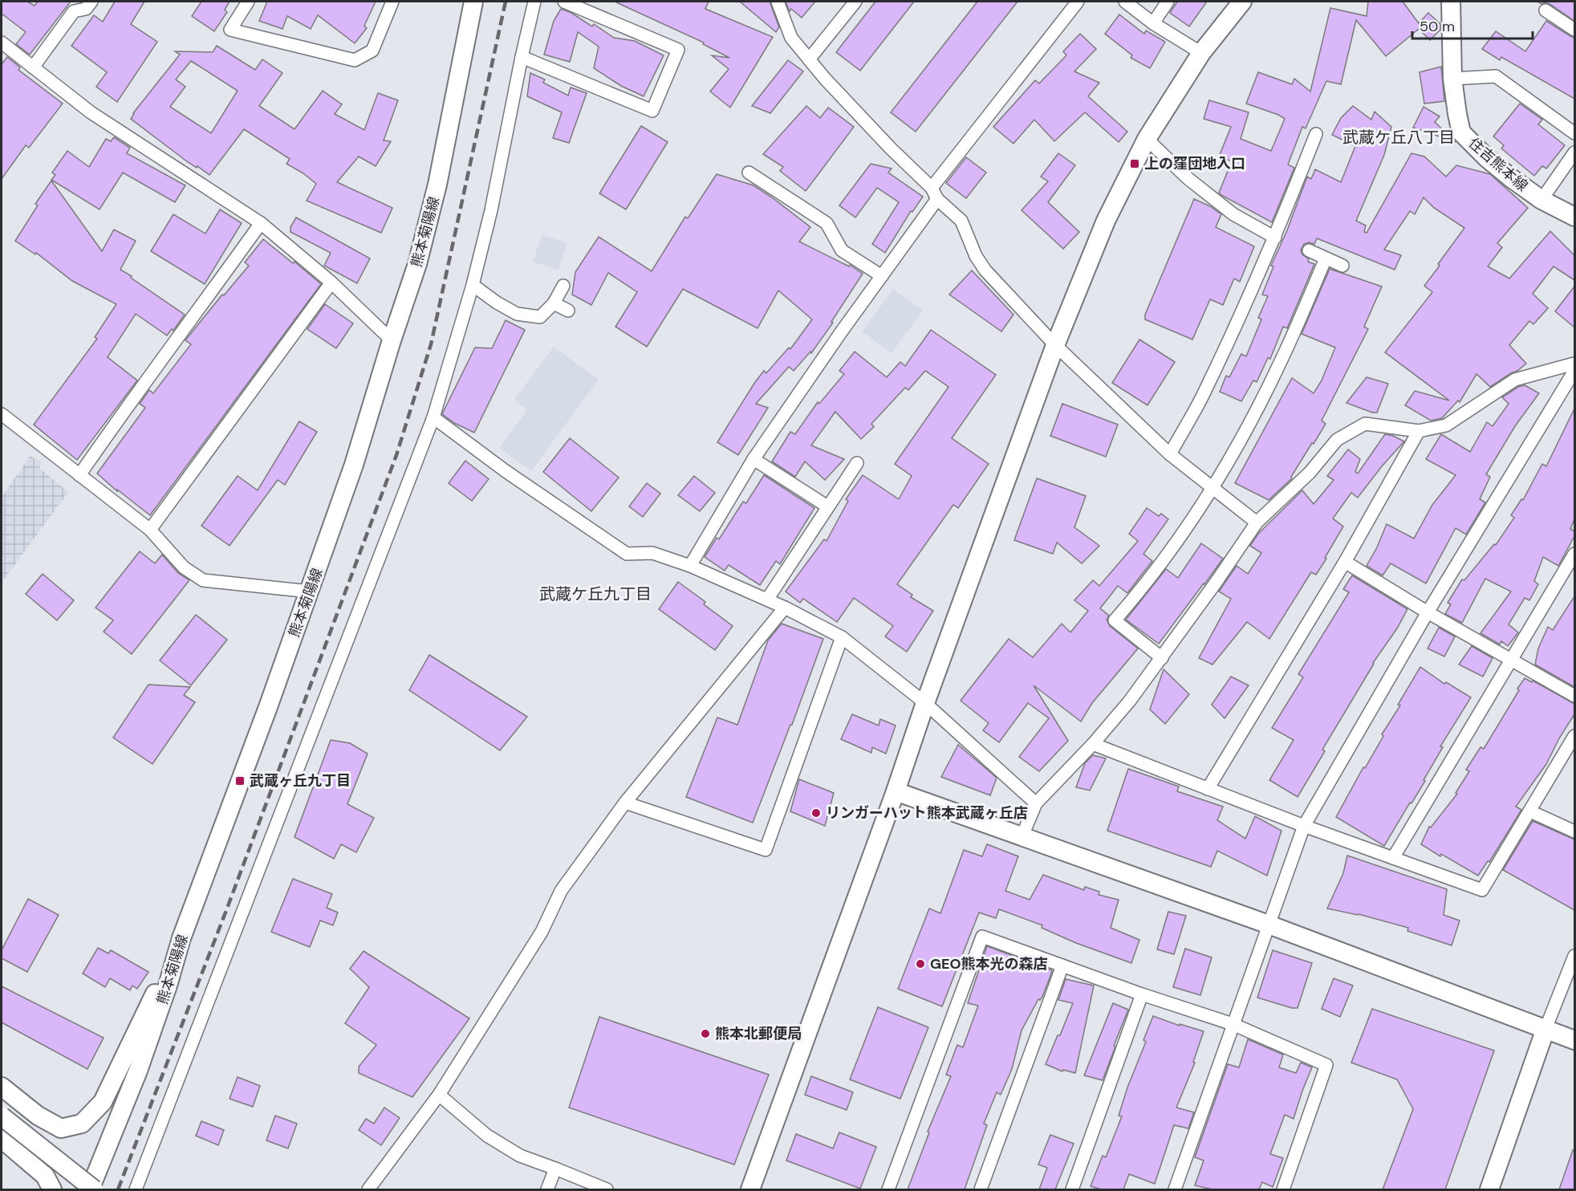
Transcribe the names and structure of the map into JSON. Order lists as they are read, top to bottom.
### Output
{
  "streets": {
    "street": ["住吉熊本線", "熊本菊陽線"]
  },
  "districts": ["武蔵ケ丘八丁目", "武蔵ケ丘九丁目"],
  "places": {
    "transit": ["上の窪団地入口", "武蔵ヶ丘九丁目"],
    "other": ["リンガーハット熊本武蔵ヶ丘店", "GEO熊本光の森店", "熊本北郵便局"]
  },
  "scale_bar": "50 m"
}
